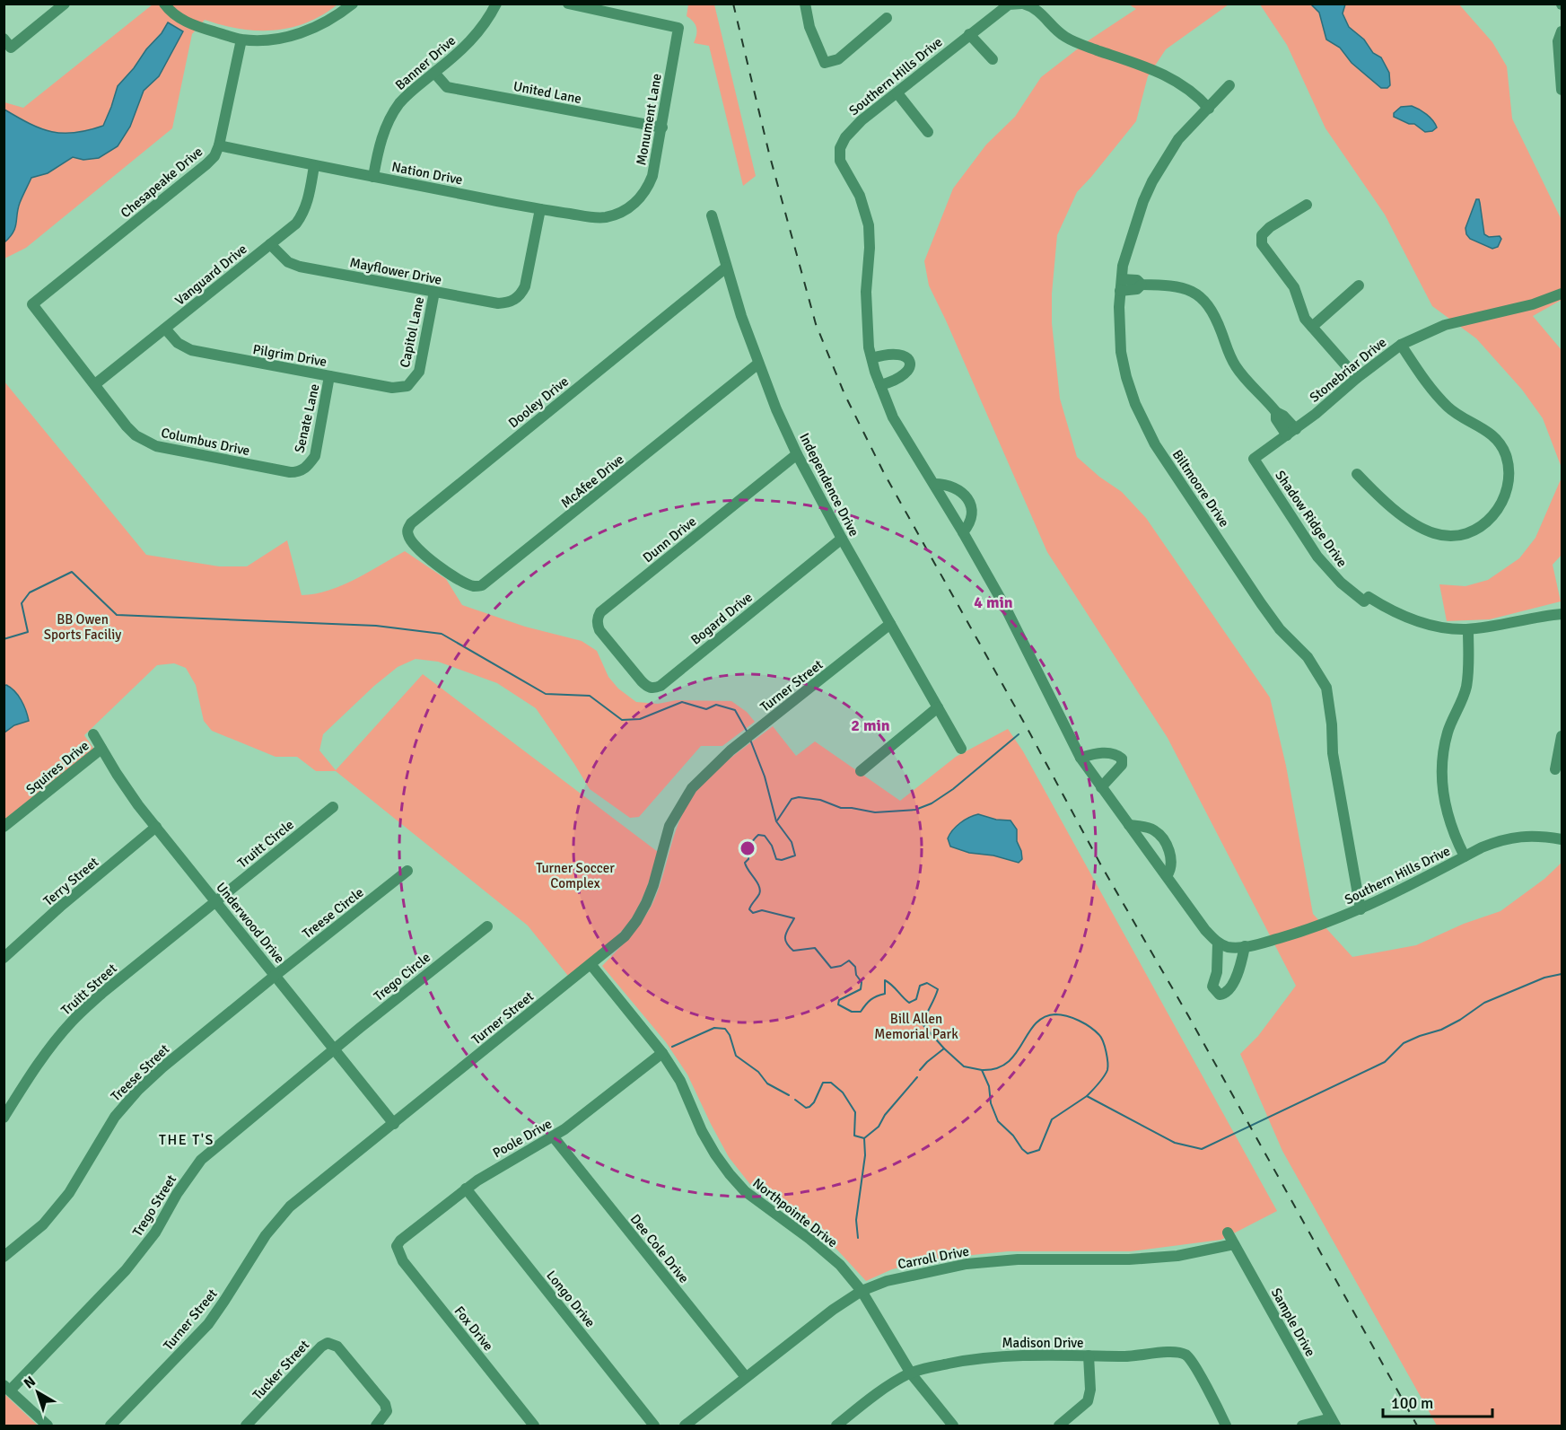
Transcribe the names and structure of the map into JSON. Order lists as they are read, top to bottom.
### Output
{
  "streets": {
    "street": [
      "Banner Drive",
      "Southern Hills Drive",
      "United Lane",
      "Monument Lane",
      "Nation Drive",
      "Chesapeake Drive",
      "Mayflower Drive",
      "Vanguard Drive",
      "Capitol Lane",
      "Pilgrim Drive",
      "Stonebriar Drive",
      "Dooley Drive",
      "Senate Lane",
      "Columbus Drive",
      "McAfee Drive",
      "Independence Drive",
      "Biltmoore Drive",
      "Shadow Ridge Drive",
      "Dunn Drive",
      "Bogard Drive",
      "Turner Street",
      "Squires Drive",
      "Truitt Circle",
      "Terry Street",
      "Treese Circle",
      "Underwood Drive",
      "Trego Circle",
      "Truitt Street",
      "Treese Street",
      "Poole Drive",
      "Trego Street",
      "Northpointe Drive",
      "Dee Cole Drive",
      "Carroll Drive",
      "Longo Drive",
      "Sample Drive",
      "Fox Drive",
      "Madison Drive",
      "Tucker Street"
    ]
  },
  "crossings": [
    ["Banner Drive", "United Lane"],
    ["Banner Drive", "Nation Drive"],
    ["Southern Hills Drive", "Biltmoore Drive"],
    ["United Lane", "Monument Lane"],
    ["Monument Lane", "Nation Drive"],
    ["Nation Drive", "Chesapeake Drive"],
    ["Nation Drive", "Mayflower Drive"],
    ["Nation Drive", "Vanguard Drive"],
    ["Chesapeake Drive", "Columbus Drive"],
    ["Mayflower Drive", "Vanguard Drive"],
    ["Mayflower Drive", "Capitol Lane"],
    ["Vanguard Drive", "Pilgrim Drive"],
    ["Vanguard Drive", "Columbus Drive"],
    ["Capitol Lane", "Pilgrim Drive"],
    ["Pilgrim Drive", "Senate Lane"],
    ["Stonebriar Drive", "Shadow Ridge Drive"],
    ["Dooley Drive", "McAfee Drive"],
    ["Dooley Drive", "Independence Drive"],
    ["Senate Lane", "Columbus Drive"],
    ["McAfee Drive", "Independence Drive"],
    ["Independence Drive", "Dunn Drive"],
    ["Independence Drive", "Bogard Drive"],
    ["Independence Drive", "Turner Street"],
    ["Dunn Drive", "Bogard Drive"],
    ["Turner Street", "Underwood Drive"],
    ["Turner Street", "Northpointe Drive"],
    ["Squires Drive", "Underwood Drive"],
    ["Truitt Circle", "Underwood Drive"],
    ["Truitt Circle", "Truitt Street"],
    ["Terry Street", "Underwood Drive"],
    ["Treese Circle", "Underwood Drive"],
    ["Treese Circle", "Treese Street"],
    ["Underwood Drive", "Trego Circle"],
    ["Underwood Drive", "Truitt Street"],
    ["Underwood Drive", "Treese Street"],
    ["Underwood Drive", "Trego Street"],
    ["Trego Circle", "Trego Street"],
    ["Poole Drive", "Northpointe Drive"],
    ["Poole Drive", "Dee Cole Drive"],
    ["Poole Drive", "Longo Drive"],
    ["Poole Drive", "Fox Drive"],
    ["Northpointe Drive", "Carroll Drive"],
    ["Northpointe Drive", "Madison Drive"],
    ["Dee Cole Drive", "Carroll Drive"],
    ["Carroll Drive", "Sample Drive"]
  ],
  "districts": ["THE T'S"],
  "parks": ["BB Owen Sports Faciliy", "Turner Soccer Complex", "Bill Allen Memorial Park"],
  "scale_bar": "100 m",
  "north": "top left",
  "rings": ["4 min", "2 min"]
}
